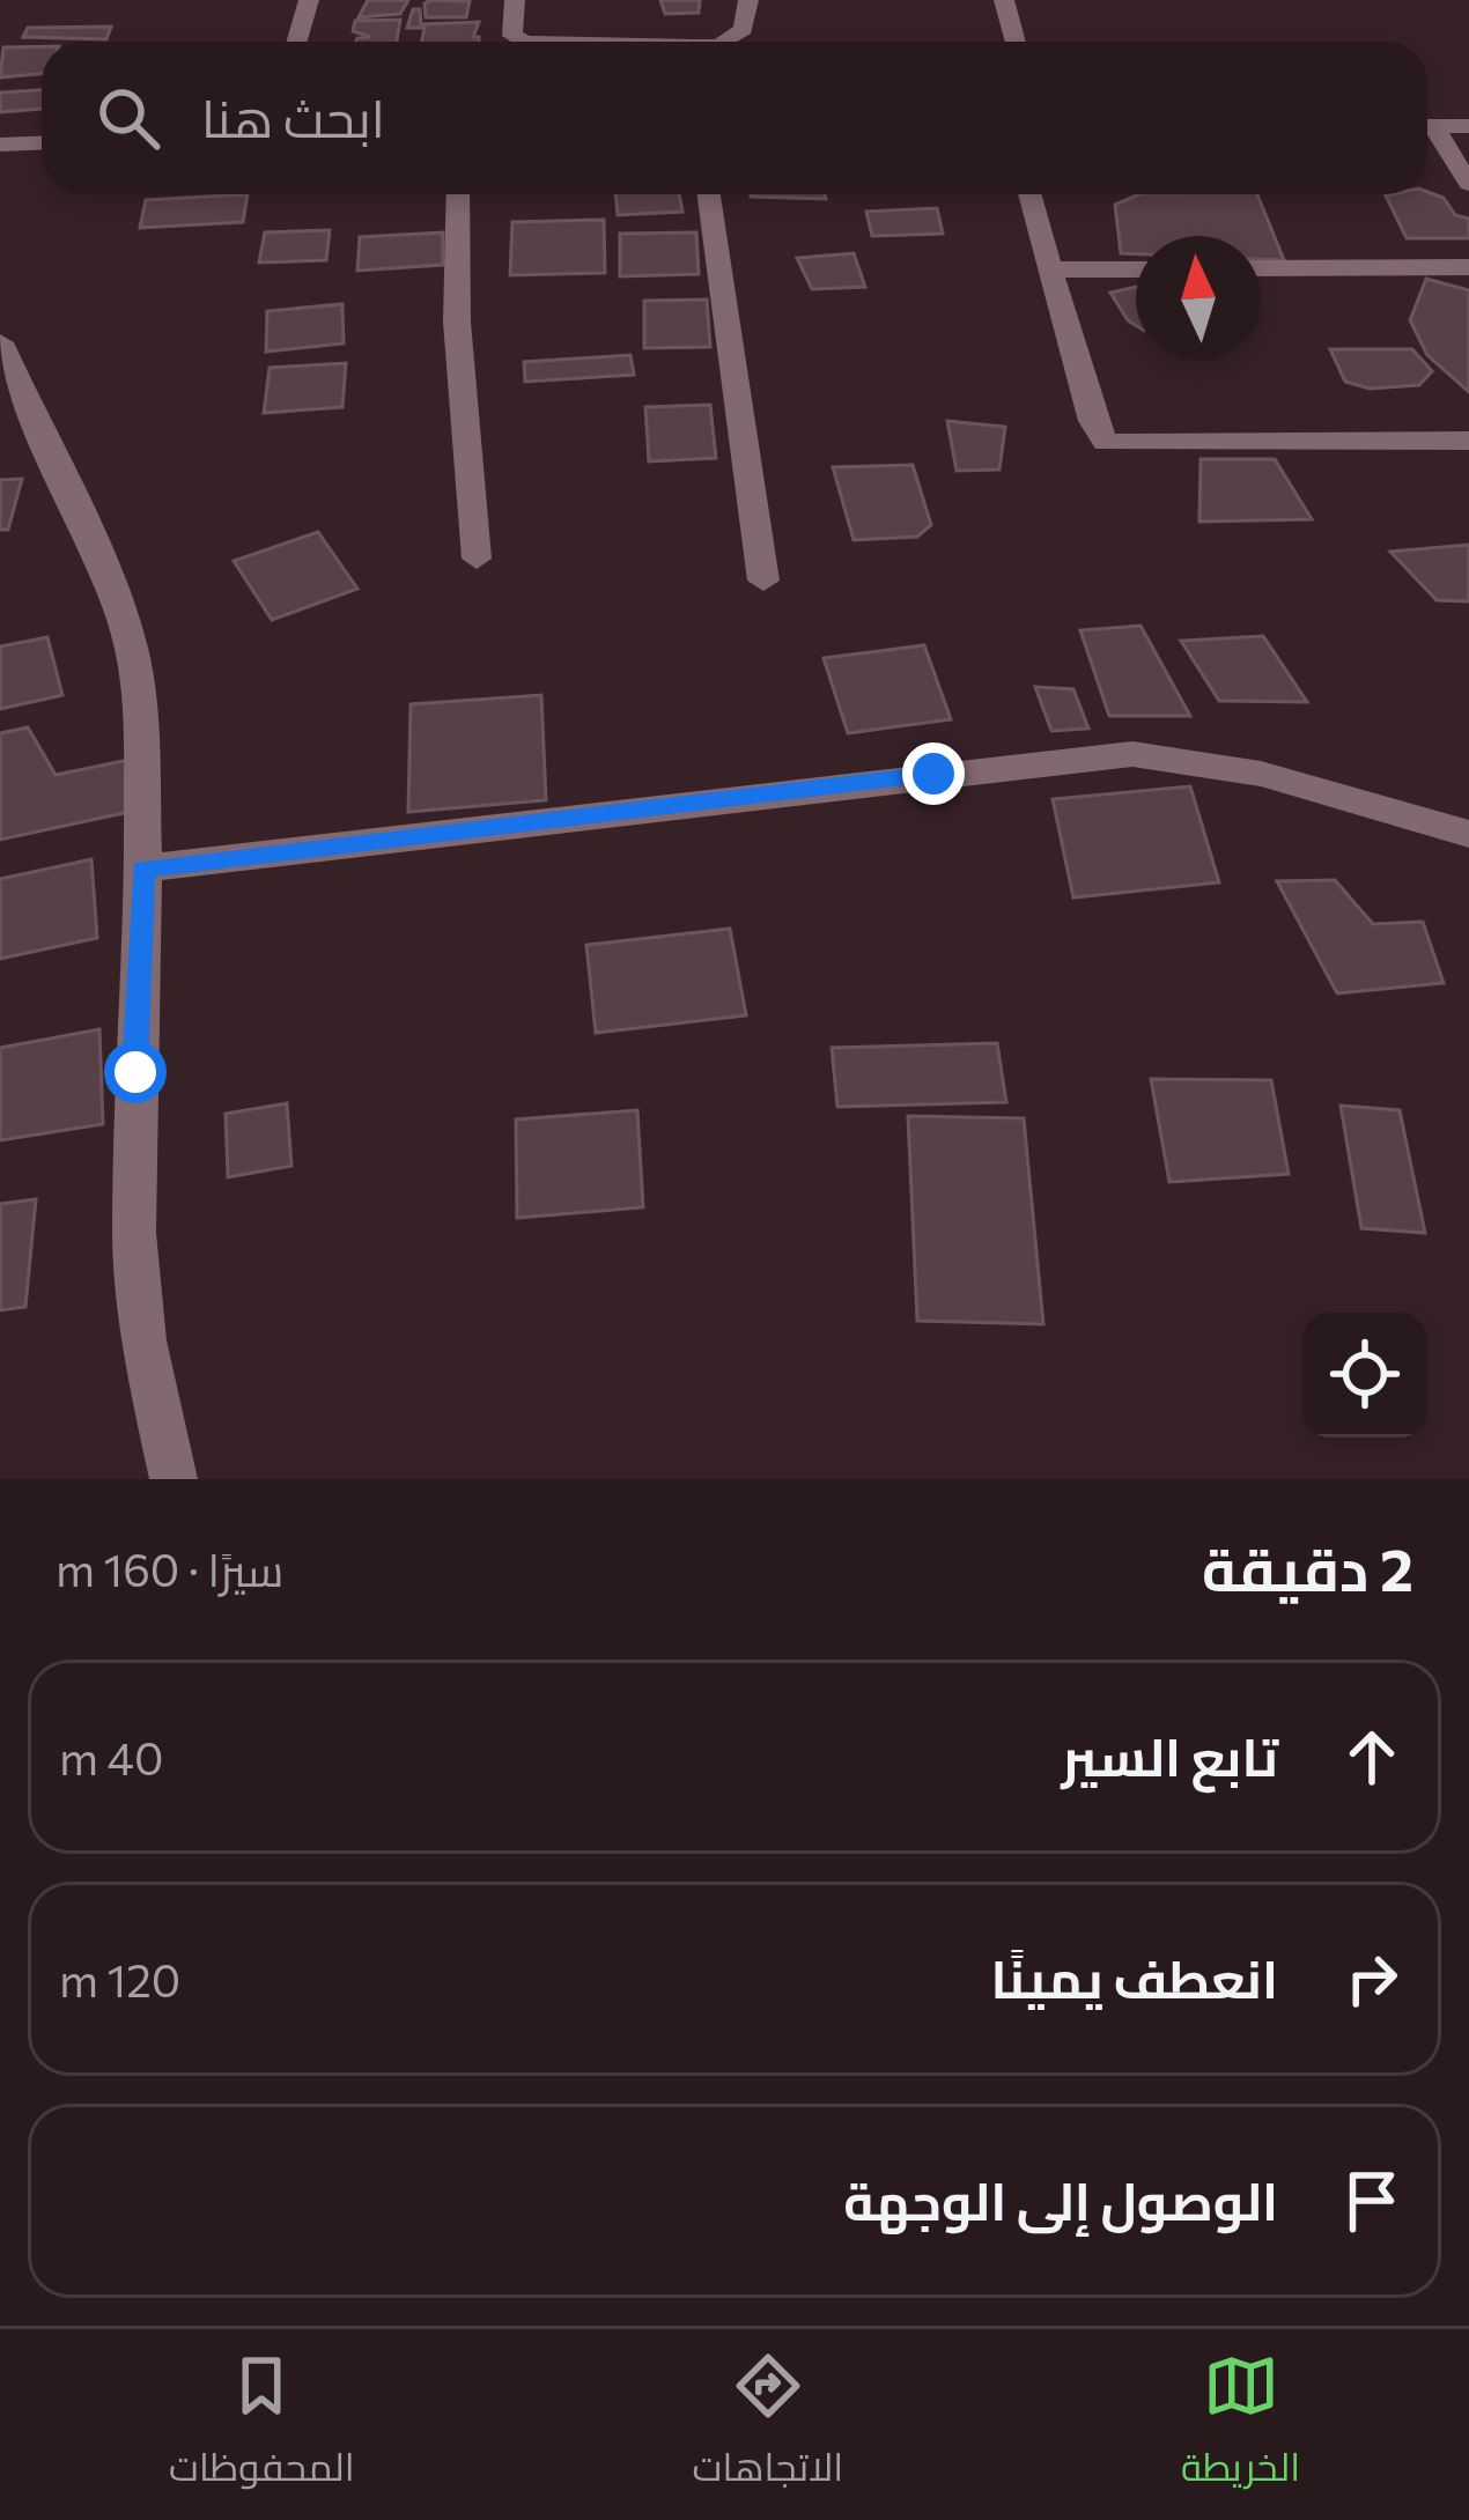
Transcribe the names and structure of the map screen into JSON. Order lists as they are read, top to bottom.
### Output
{
  "north": "top",
  "page": {
    "search": "ابحث هنا",
    "heading": ["2 دقيقة", "سيرًا · 160 m"],
    "list": [
      ["تابع السير", "40 m"],
      ["انعطف يمينًا", "120 m"],
      "الوصول إلى الوجهة"
    ],
    "nav": ["الخريطة", "الاتجاهات", "المحفوظات"]
  }
}
